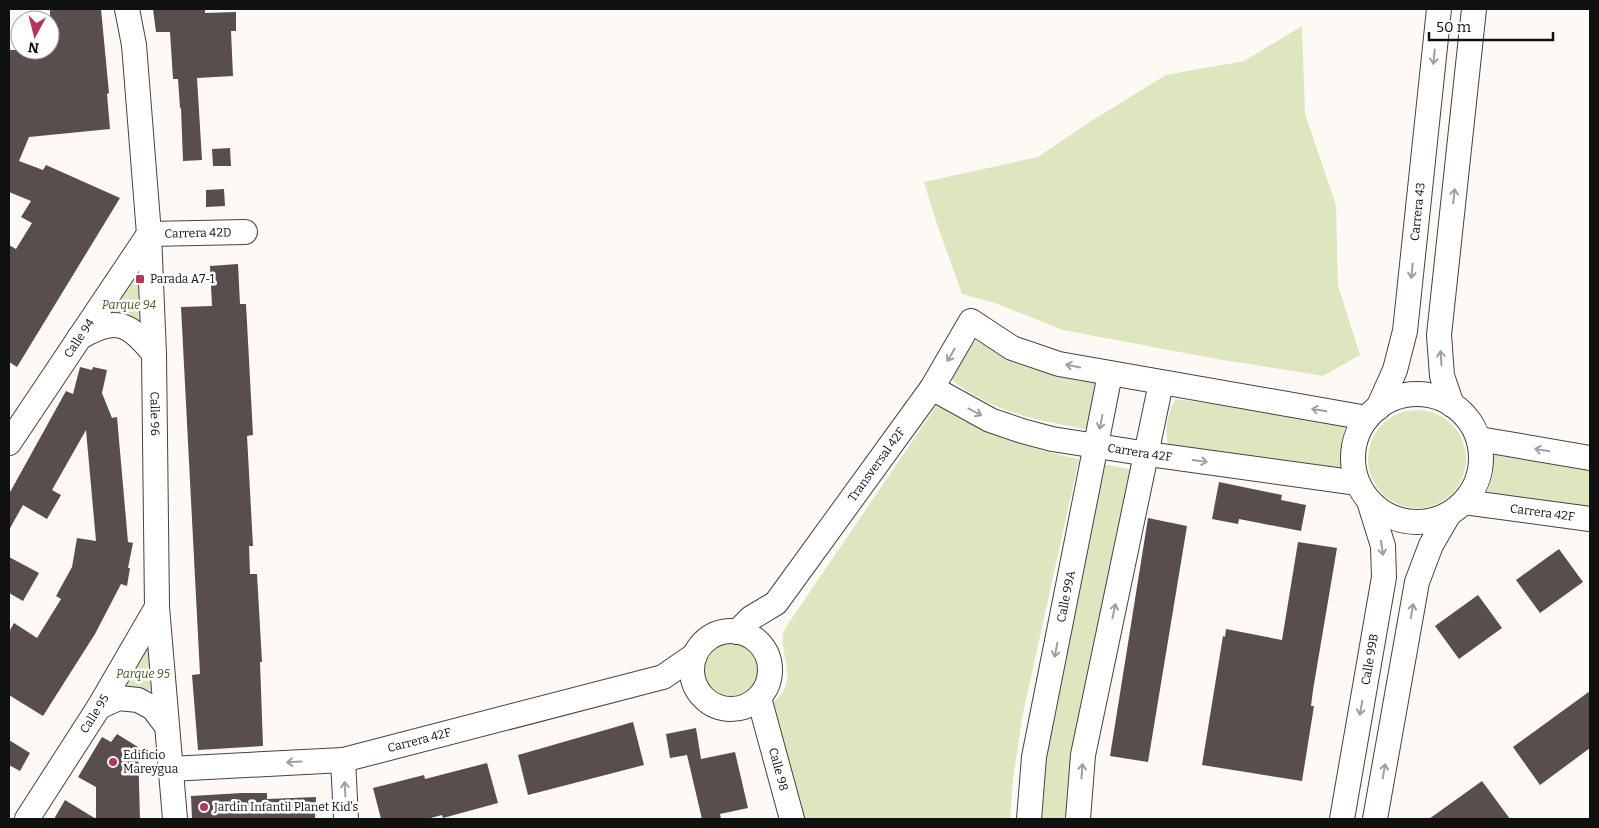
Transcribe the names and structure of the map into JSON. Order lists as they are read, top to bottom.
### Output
{
  "streets": {
    "street": [
      "Carrera 43",
      "Carrera 42D",
      "Calle 94",
      "Calle 96",
      "Carrera 42F",
      "Transversal 42F",
      "Calle 99A",
      "Calle 99B",
      "Calle 95",
      "Calle 98"
    ]
  },
  "crossings": [
    ["Carrera 43", "Carrera 42F"],
    ["Carrera 43", "Calle 99B"],
    ["Carrera 42D", "Calle 94"],
    ["Carrera 42D", "Calle 96"],
    ["Calle 94", "Calle 96"],
    ["Calle 96", "Carrera 42F"],
    ["Calle 96", "Calle 95"],
    ["Carrera 42F", "Transversal 42F"],
    ["Carrera 42F", "Calle 99A"],
    ["Carrera 42F", "Calle 99B"],
    ["Carrera 42F", "Calle 98"],
    ["Transversal 42F", "Calle 99A"],
    ["Transversal 42F", "Calle 98"]
  ],
  "parks": ["Parque 94", "Parque 95"],
  "places": {
    "transit": ["Parada A7-1"],
    "other": ["Edificio Mareygua", "Jardin Infantil Planet Kid's"]
  },
  "scale_bar": "50 m",
  "north": "bottom"
}
